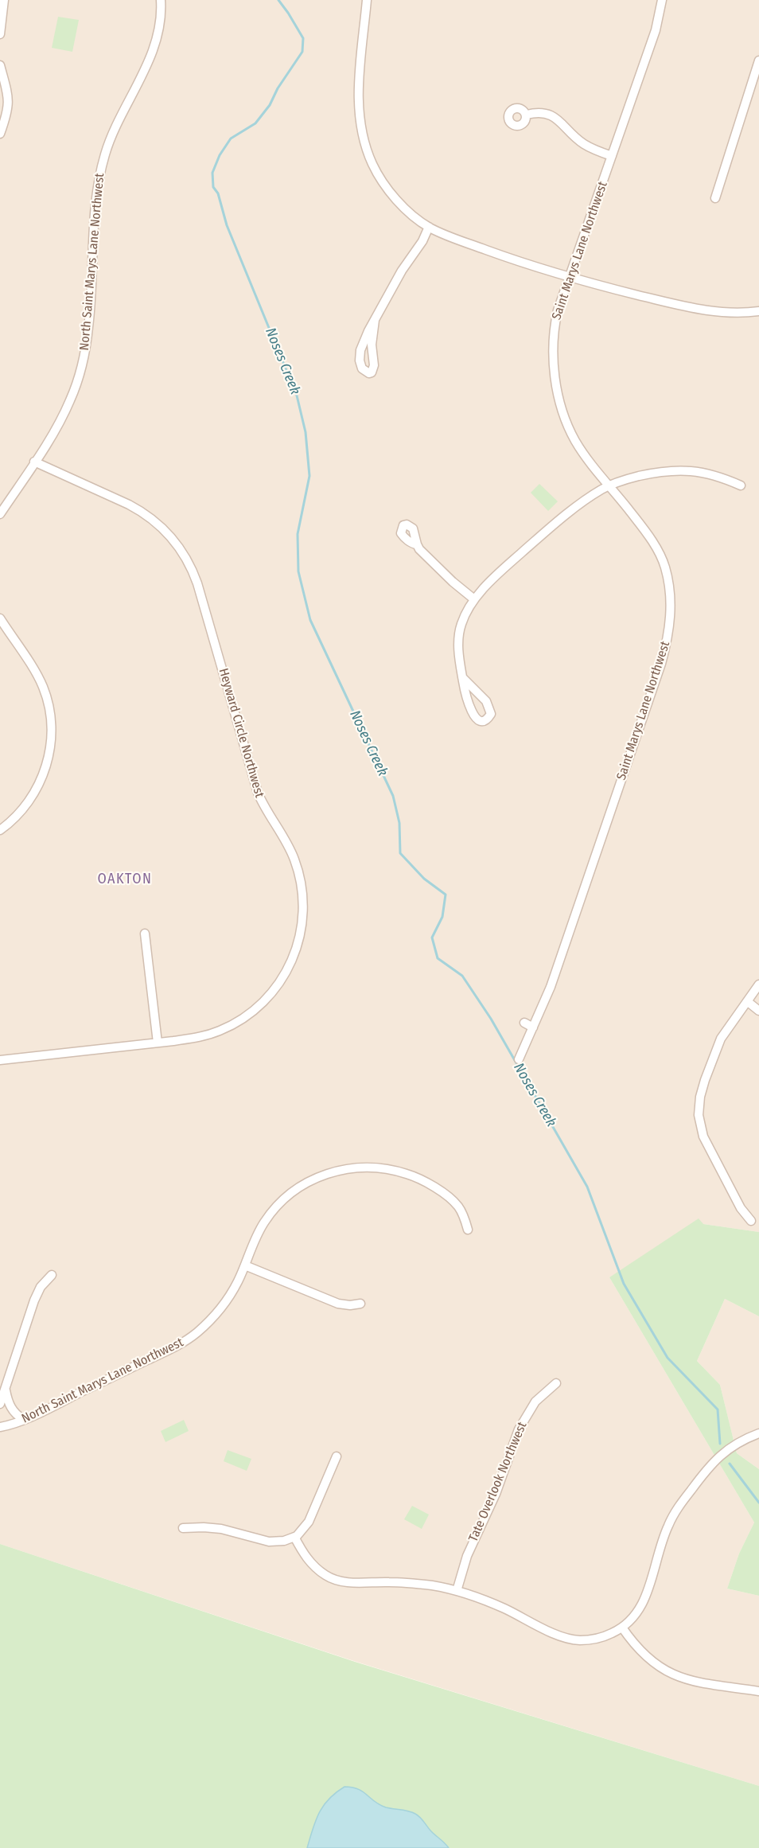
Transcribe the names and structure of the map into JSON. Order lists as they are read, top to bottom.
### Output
{
  "streets": {
    "street": [
      "Saint Marys Lane Northwest",
      "North Saint Marys Lane Northwest",
      "Heyward Circle Northwest",
      "Tate Overlook Northwest"
    ]
  },
  "crossings": [
    ["North Saint Marys Lane Northwest", "Heyward Circle Northwest"]
  ],
  "districts": ["OAKTON"],
  "water": ["Noses Creek"]
}
